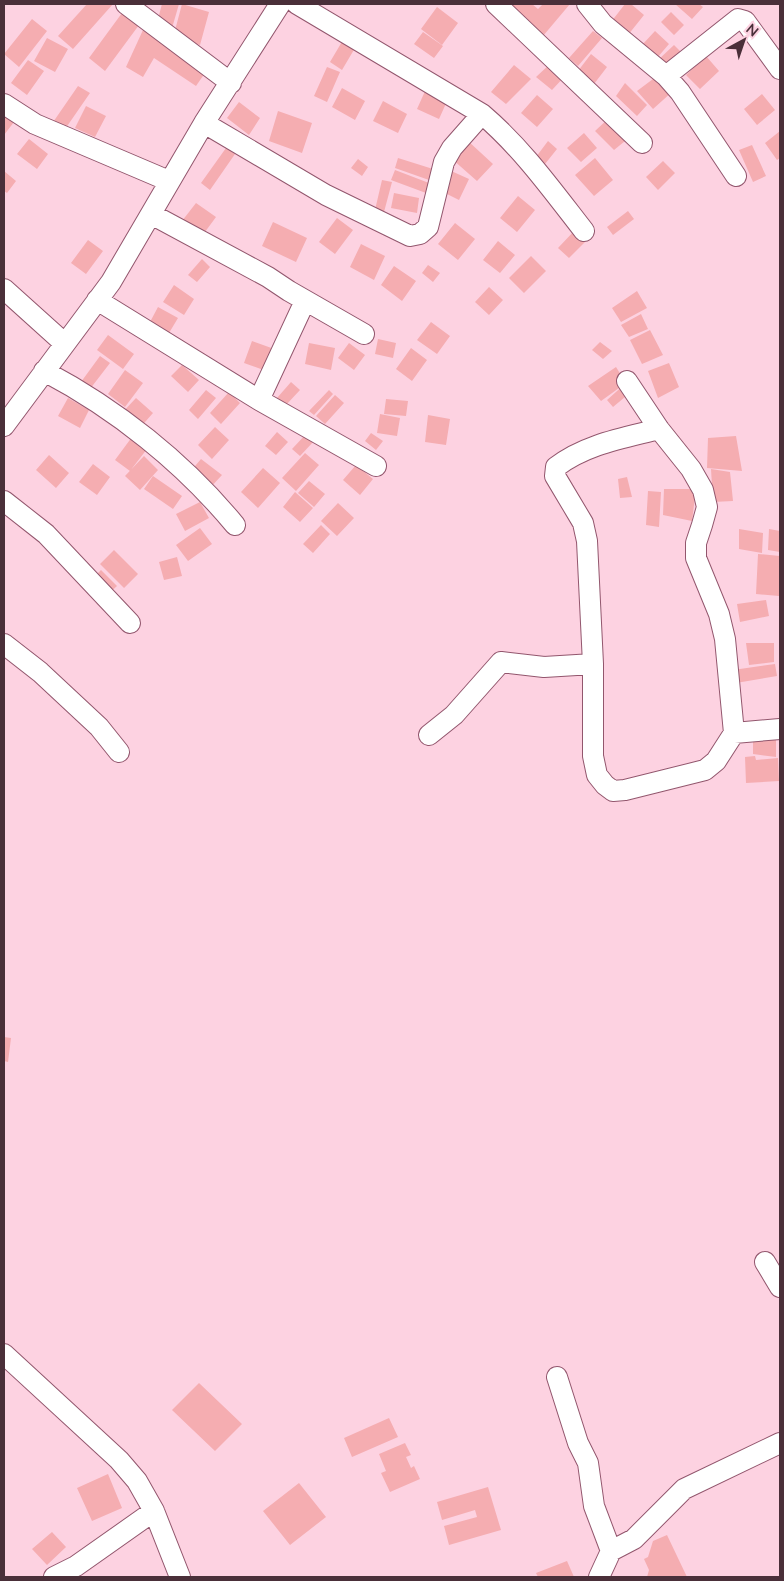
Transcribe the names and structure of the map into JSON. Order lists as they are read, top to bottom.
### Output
{
  "north": "top right"
}
